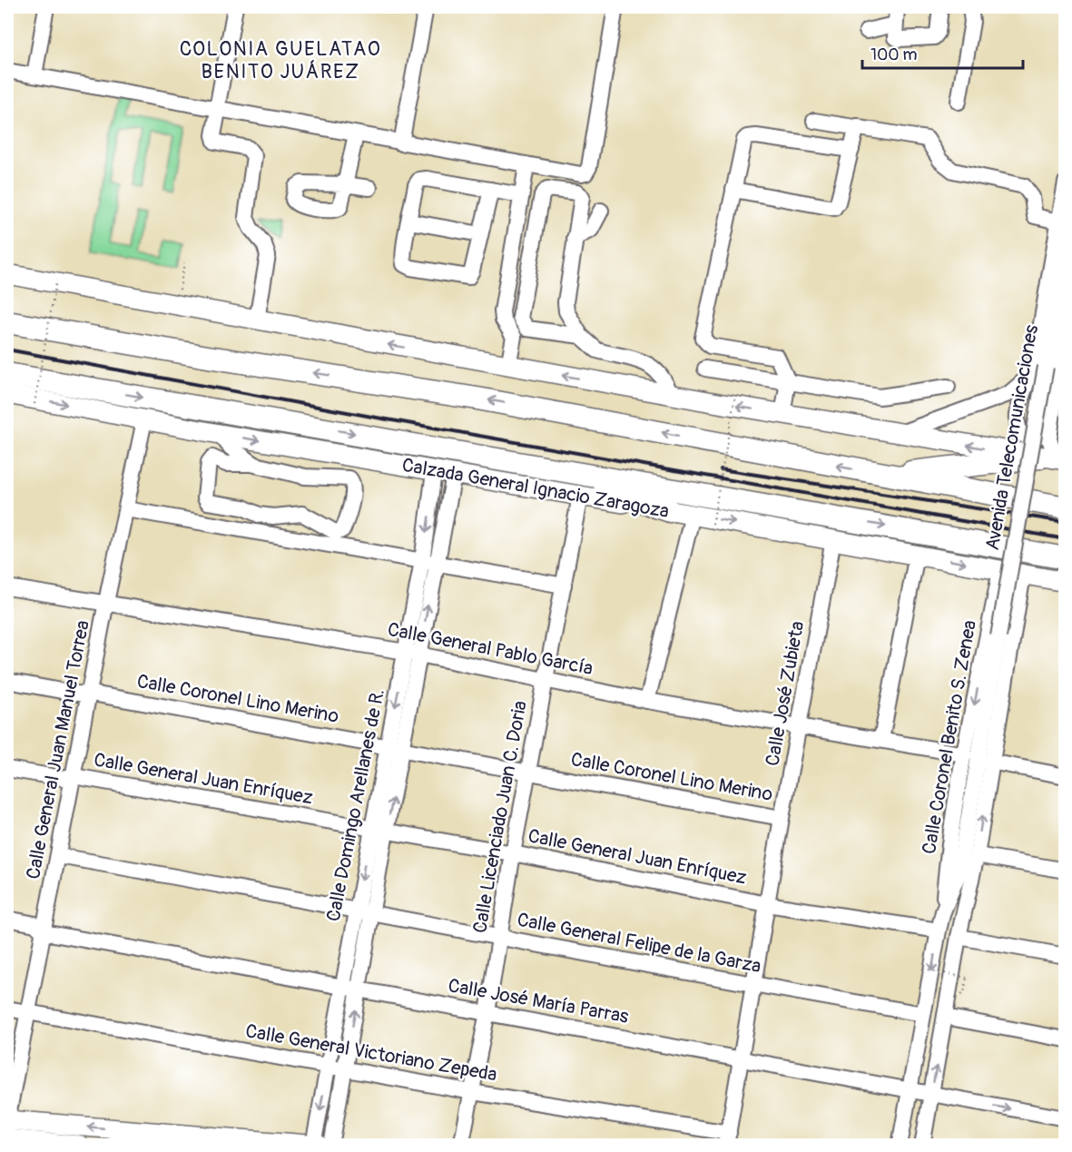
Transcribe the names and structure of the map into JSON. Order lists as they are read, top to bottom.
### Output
{
  "streets": {
    "highway": ["Calzada General Ignacio Zaragoza"],
    "street": [
      "Avenida Telecomunicaciones",
      "Calle General Pablo García",
      "Calle José Zubieta",
      "Calle Coronel Lino Merino",
      "Calle Coronel Benito S. Zenea",
      "Calle General Juan Manuel Torrea",
      "Calle General Juan Enríquez",
      "Calle Domingo Arellanes de R.",
      "Calle Licenciado Juan C. Doria",
      "Calle General Felipe de la Garza",
      "Calle José María Parras",
      "Calle General Victoriano Zepeda"
    ]
  },
  "crossings": [
    ["Avenida Telecomunicaciones", "Calle Coronel Benito S. Zenea"],
    ["Calzada General Ignacio Zaragoza", "Calle José Zubieta"],
    ["Calzada General Ignacio Zaragoza", "Calle Coronel Benito S. Zenea"],
    ["Calzada General Ignacio Zaragoza", "Calle General Juan Manuel Torrea"],
    ["Calzada General Ignacio Zaragoza", "Calle Domingo Arellanes de R."],
    ["Calzada General Ignacio Zaragoza", "Calle Licenciado Juan C. Doria"],
    ["Calle General Pablo García", "Calle José Zubieta"],
    ["Calle General Pablo García", "Calle Coronel Benito S. Zenea"],
    ["Calle General Pablo García", "Calle General Juan Manuel Torrea"],
    ["Calle General Pablo García", "Calle Domingo Arellanes de R."],
    ["Calle General Pablo García", "Calle Licenciado Juan C. Doria"],
    ["Calle José Zubieta", "Calle Coronel Lino Merino"],
    ["Calle José Zubieta", "Calle General Juan Enríquez"],
    ["Calle José Zubieta", "Calle General Felipe de la Garza"],
    ["Calle José Zubieta", "Calle José María Parras"],
    ["Calle José Zubieta", "Calle General Victoriano Zepeda"],
    ["Calle Coronel Lino Merino", "Calle General Juan Manuel Torrea"],
    ["Calle Coronel Lino Merino", "Calle Domingo Arellanes de R."],
    ["Calle Coronel Lino Merino", "Calle Licenciado Juan C. Doria"],
    ["Calle Coronel Benito S. Zenea", "Calle General Juan Enríquez"],
    ["Calle Coronel Benito S. Zenea", "Calle General Felipe de la Garza"],
    ["Calle Coronel Benito S. Zenea", "Calle José María Parras"],
    ["Calle General Juan Manuel Torrea", "Calle General Juan Enríquez"],
    ["Calle General Juan Manuel Torrea", "Calle General Felipe de la Garza"],
    ["Calle General Juan Manuel Torrea", "Calle José María Parras"],
    ["Calle General Juan Manuel Torrea", "Calle General Victoriano Zepeda"],
    ["Calle General Juan Enríquez", "Calle Domingo Arellanes de R."],
    ["Calle General Juan Enríquez", "Calle Licenciado Juan C. Doria"],
    ["Calle Domingo Arellanes de R.", "Calle General Felipe de la Garza"],
    ["Calle Domingo Arellanes de R.", "Calle José María Parras"],
    ["Calle Domingo Arellanes de R.", "Calle General Victoriano Zepeda"],
    ["Calle Licenciado Juan C. Doria", "Calle General Felipe de la Garza"],
    ["Calle Licenciado Juan C. Doria", "Calle José María Parras"],
    ["Calle Licenciado Juan C. Doria", "Calle General Victoriano Zepeda"]
  ],
  "districts": ["COLONIA GUELATAO BENITO JUÁREZ"],
  "scale_bar": "100 m"
}
